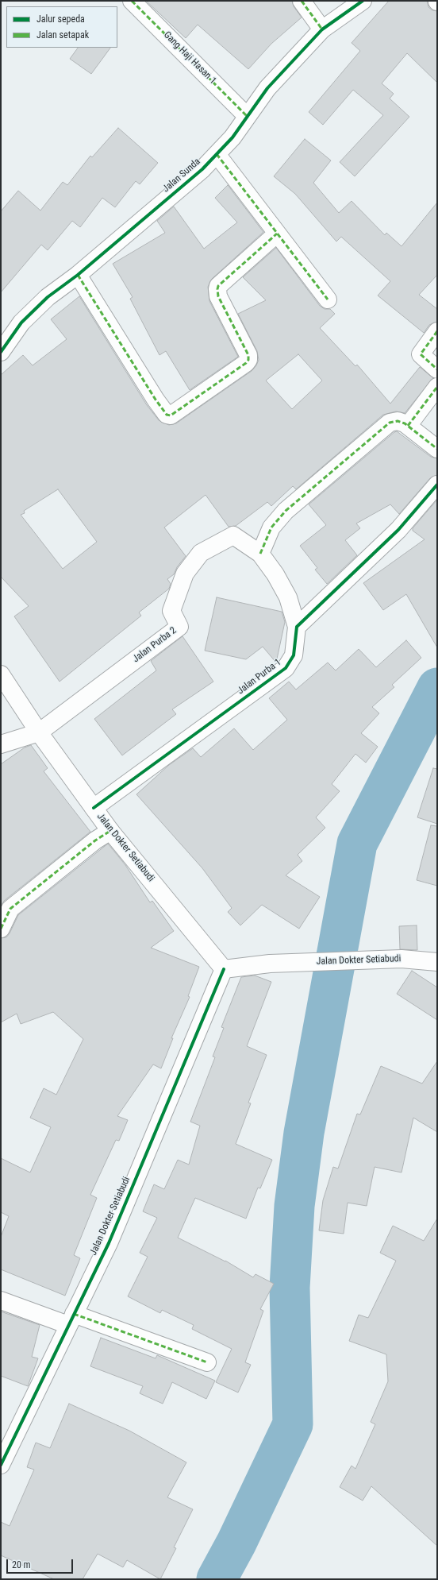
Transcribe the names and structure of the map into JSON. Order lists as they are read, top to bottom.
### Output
{
  "streets": {
    "street": [
      "Gang Haji Hasan 1",
      "Jalan Sunda",
      "Jalan Purba 2",
      "Jalan Purba 1",
      "Jalan Dokter Setiabudi"
    ]
  },
  "crossings": [
    ["Gang Haji Hasan 1", "Jalan Sunda"],
    ["Jalan Purba 2", "Jalan Dokter Setiabudi"],
    ["Jalan Purba 1", "Jalan Dokter Setiabudi"]
  ],
  "legend": ["Jalur sepeda", "Jalan setapak"],
  "scale_bar": "20 m"
}
